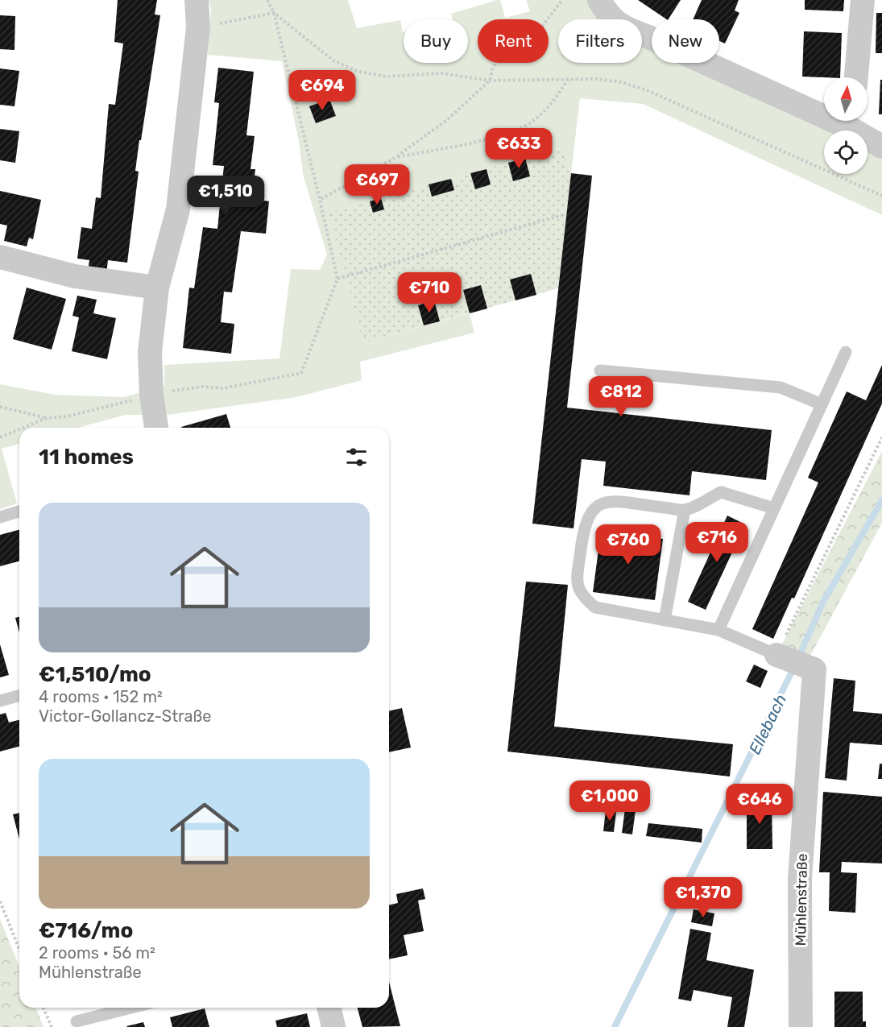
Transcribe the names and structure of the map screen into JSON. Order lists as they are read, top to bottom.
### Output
{
  "streets": {
    "street": ["Mühlenstraße"]
  },
  "water": ["Ellebach"],
  "north": "top",
  "page": {
    "chip": [
      "Buy",
      "Rent",
      "Filters",
      "New"
    ],
    "price": [
      "€694",
      "€633",
      "€697",
      "€1,510",
      "€710",
      "€812",
      "€716",
      "€760",
      "€1,000",
      "€646",
      "€1,370"
    ],
    "heading": "11 homes",
    "list": [
      {
        "name": "€1,510/mo",
        "note": "4 rooms · 152 m² · Victor-Gollancz-Straße"
      },
      {
        "name": "€716/mo",
        "note": "2 rooms · 56 m² · Mühlenstraße"
      }
    ]
  }
}
